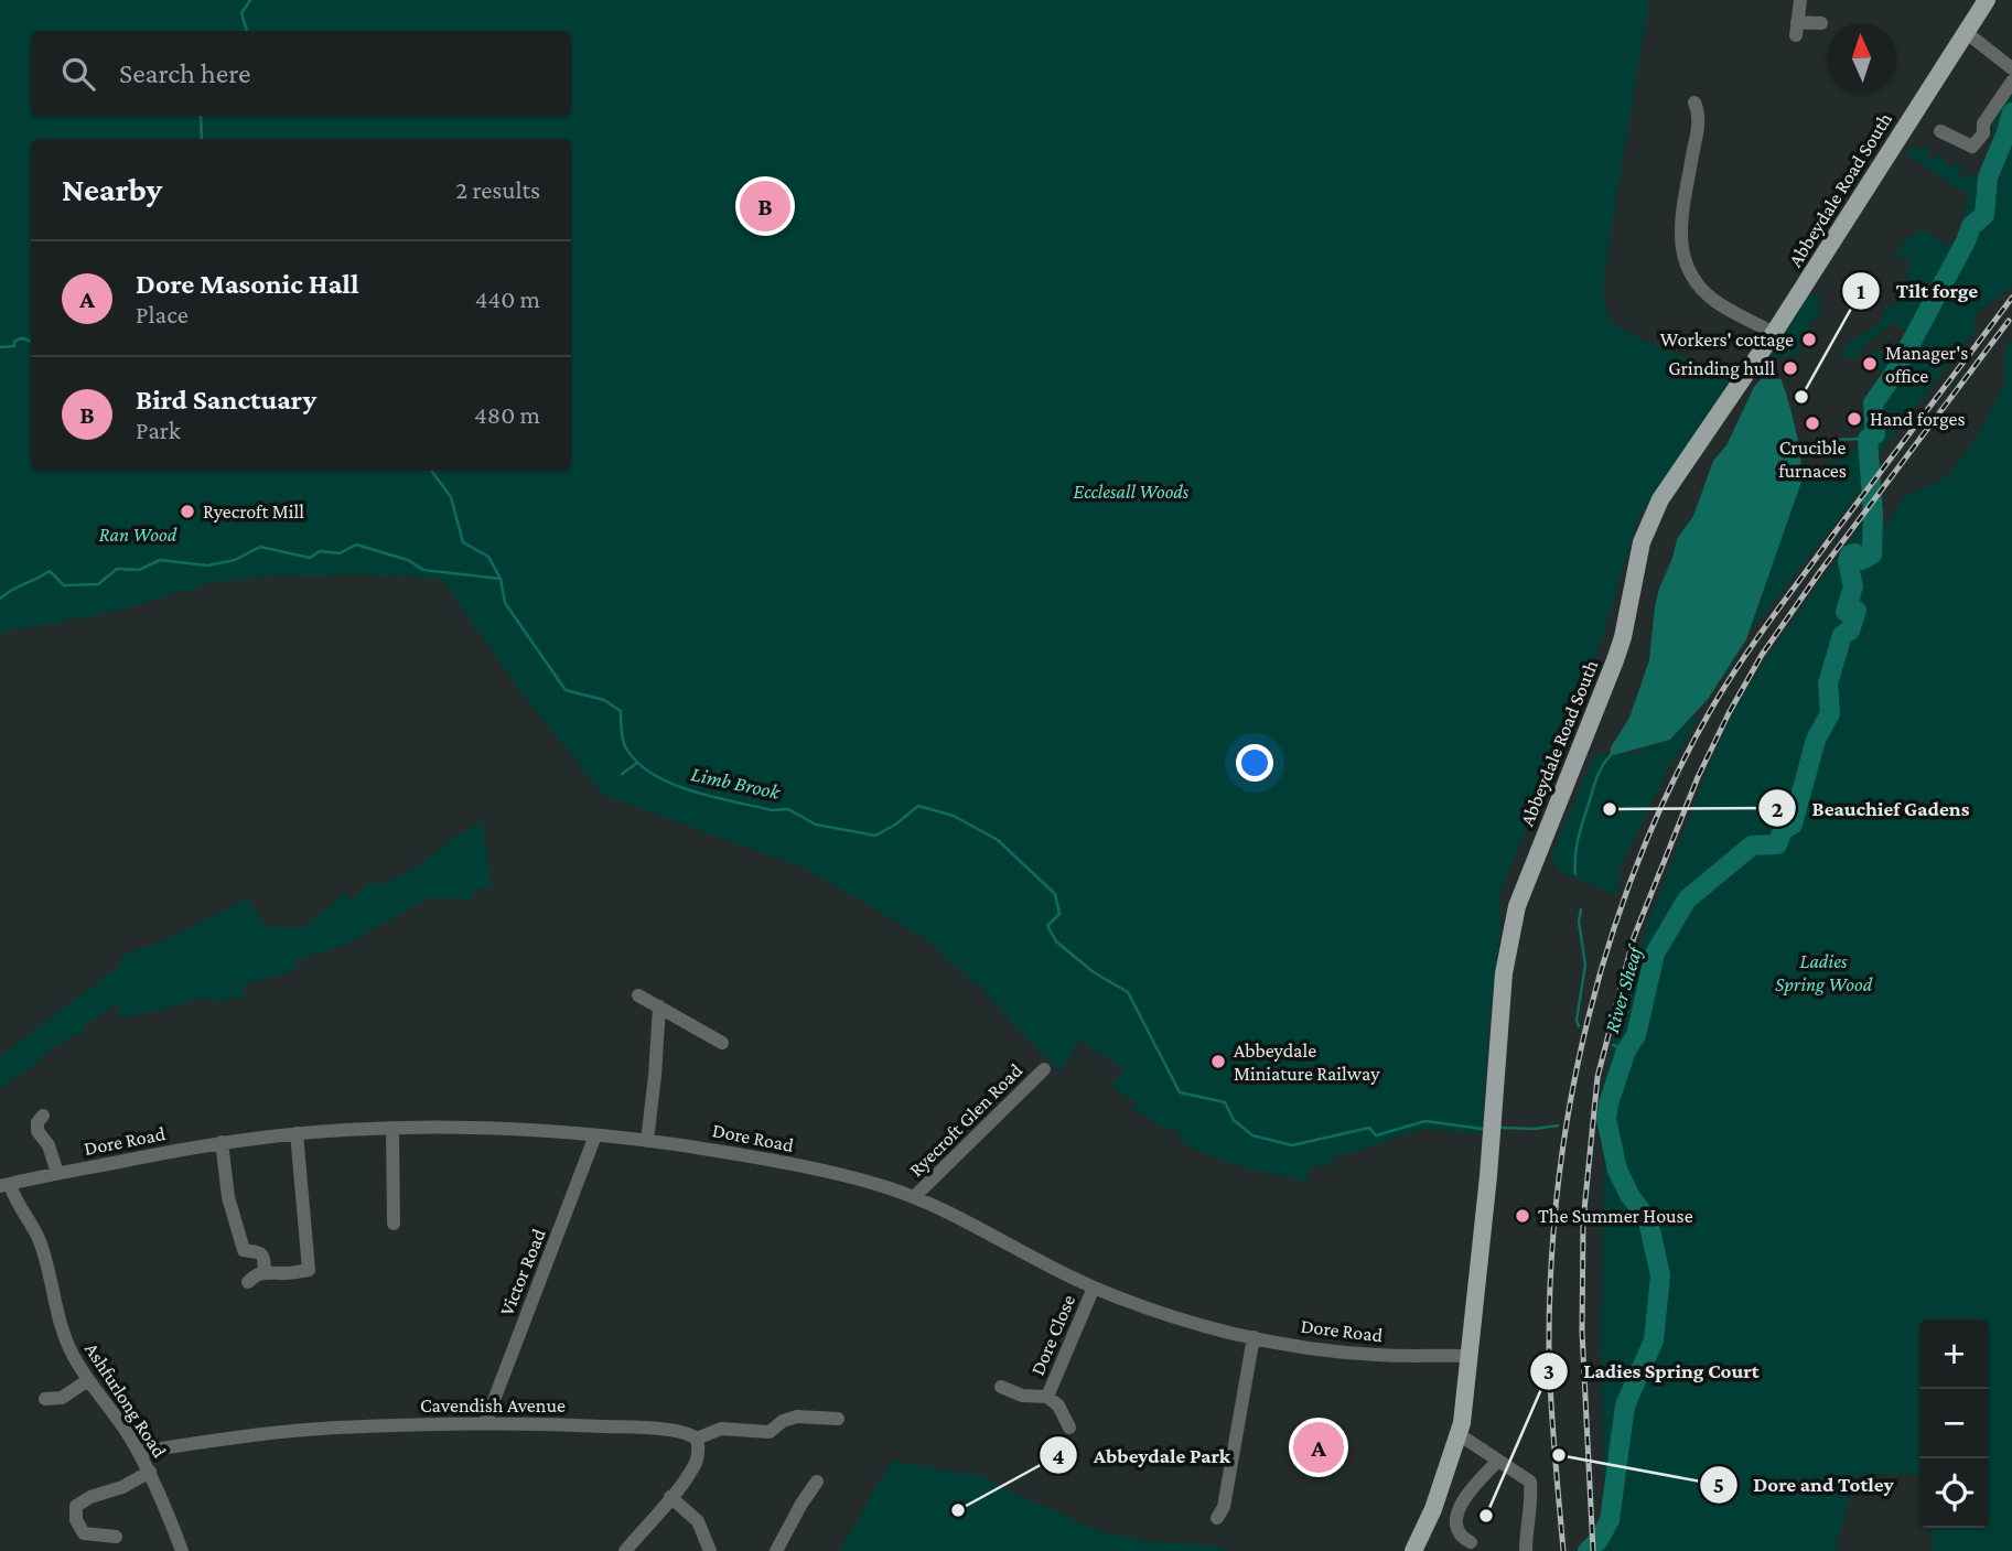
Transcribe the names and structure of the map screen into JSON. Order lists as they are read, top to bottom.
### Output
{
  "streets": {
    "main road": ["Abbeydale Road South"],
    "street": [
      "Ryecroft Glen Road",
      "Dore Road",
      "Victor Road",
      "Dore Close",
      "Ashfurlong Road",
      "Cavendish Avenue"
    ]
  },
  "crossings": [
    ["Abbeydale Road South", "Dore Road"],
    ["Ryecroft Glen Road", "Dore Road"],
    ["Dore Road", "Victor Road"],
    ["Dore Road", "Dore Close"],
    ["Dore Road", "Ashfurlong Road"],
    ["Victor Road", "Cavendish Avenue"],
    ["Ashfurlong Road", "Cavendish Avenue"]
  ],
  "water": ["Limb Brook", "River Sheaf"],
  "parks": ["Ecclesall Woods", "Ran Wood", "Ladies Spring Wood"],
  "places": [
    "Workers' cottage",
    "Manager's office",
    "Grinding hull",
    "Tilt forge",
    "Hand forges",
    "Crucible furnaces",
    "Ryecroft Mill",
    "Beauchief Gadens",
    "Abbeydale Miniature Railway",
    "The Summer House",
    "Dore and Totley",
    "Abbeydale Park",
    "Ladies Spring Court"
  ],
  "north": "top",
  "page": {
    "search": "Search here",
    "heading": ["Nearby", "2 results"],
    "pins": ["B", "A"],
    "list": [
      {
        "mark": "A",
        "name": "Dore Masonic Hall",
        "note": "Place",
        "value": "440 m"
      },
      {
        "mark": "B",
        "name": "Bird Sanctuary",
        "note": "Park",
        "value": "480 m"
      }
    ],
    "map_buttons": ["+", "−"]
  }
}
